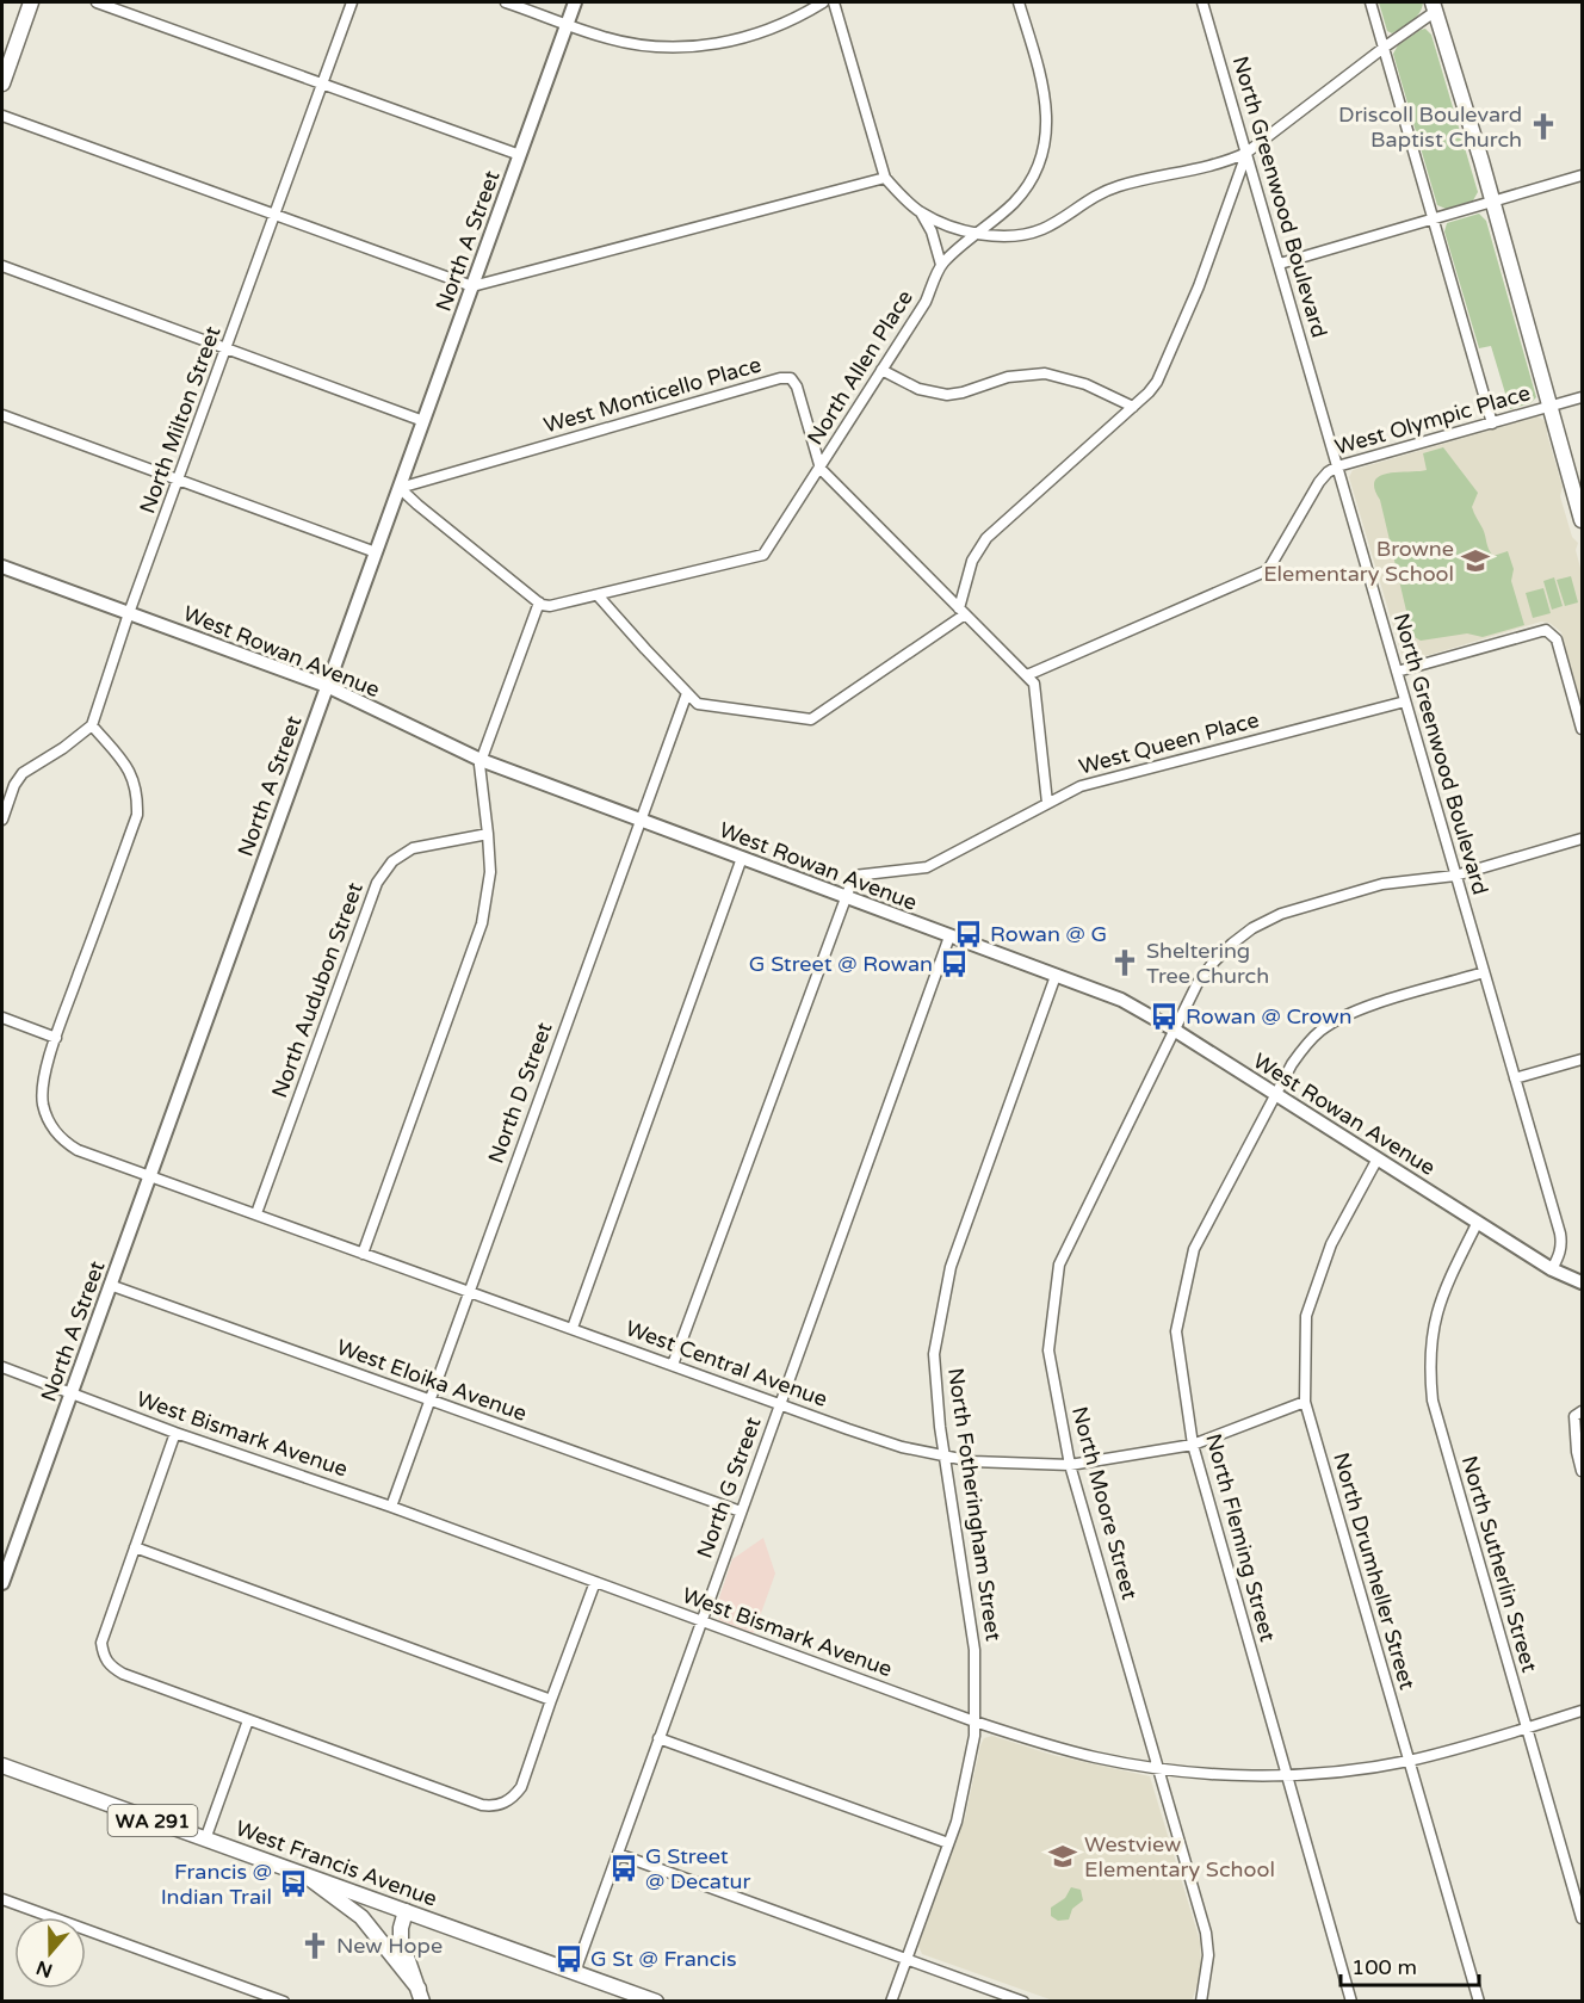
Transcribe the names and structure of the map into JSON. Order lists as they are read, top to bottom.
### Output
{
  "streets": {
    "main road": ["WA 291", "West Francis Avenue"],
    "street": [
      "North Greenwood Boulevard",
      "North A Street",
      "North Allen Place",
      "West Monticello Place",
      "North Milton Street",
      "West Olympic Place",
      "West Rowan Avenue",
      "West Queen Place",
      "North Audubon Street",
      "North D Street",
      "West Central Avenue",
      "West Eloika Avenue",
      "West Bismark Avenue",
      "North G Street",
      "North Moore Street",
      "North Fotheringham Street",
      "North Fleming Street",
      "North Sutherlin Street",
      "North Drumheller Street"
    ]
  },
  "crossings": [
    ["North Greenwood Boulevard", "West Olympic Place"],
    ["North Greenwood Boulevard", "West Rowan Avenue"],
    ["North Greenwood Boulevard", "West Queen Place"],
    ["North Greenwood Boulevard", "North Moore Street"],
    ["North Greenwood Boulevard", "North Fleming Street"],
    ["North A Street", "West Monticello Place"],
    ["North A Street", "West Rowan Avenue"],
    ["North A Street", "West Central Avenue"],
    ["North A Street", "West Eloika Avenue"],
    ["North A Street", "West Bismark Avenue"],
    ["North Allen Place", "West Monticello Place"],
    ["West Monticello Place", "West Olympic Place"],
    ["North Milton Street", "West Rowan Avenue"],
    ["North Milton Street", "West Central Avenue"],
    ["West Rowan Avenue", "West Queen Place"],
    ["West Rowan Avenue", "North D Street"],
    ["West Rowan Avenue", "North G Street"],
    ["West Rowan Avenue", "North Moore Street"],
    ["West Rowan Avenue", "North Fotheringham Street"],
    ["West Rowan Avenue", "North Fleming Street"],
    ["West Rowan Avenue", "North Sutherlin Street"],
    ["West Rowan Avenue", "North Drumheller Street"],
    ["North Audubon Street", "West Central Avenue"],
    ["North D Street", "West Central Avenue"],
    ["North D Street", "West Eloika Avenue"],
    ["North D Street", "West Bismark Avenue"],
    ["West Central Avenue", "North G Street"],
    ["West Central Avenue", "North Moore Street"],
    ["West Central Avenue", "North Fotheringham Street"],
    ["West Central Avenue", "North Fleming Street"],
    ["West Central Avenue", "North Drumheller Street"],
    ["West Eloika Avenue", "North G Street"],
    ["West Bismark Avenue", "North G Street"],
    ["West Bismark Avenue", "North Moore Street"],
    ["West Bismark Avenue", "North Fotheringham Street"],
    ["West Bismark Avenue", "North Fleming Street"],
    ["West Bismark Avenue", "North Sutherlin Street"],
    ["West Bismark Avenue", "North Drumheller Street"],
    ["North G Street", "West Francis Avenue"]
  ],
  "places": {
    "church": ["Driscoll Boulevard Baptist Church", "Sheltering Tree Church", "New Hope"],
    "school or university": ["Browne Elementary School", "Westview Elementary School"],
    "bus stop": [
      "Rowan @ G",
      "G Street @ Rowan",
      "Rowan @ Crown",
      "G Street @ Decatur",
      "Francis @ Indian Trail",
      "G St @ Francis"
    ]
  },
  "scale_bar": "100 m",
  "north": "bottom"
}
